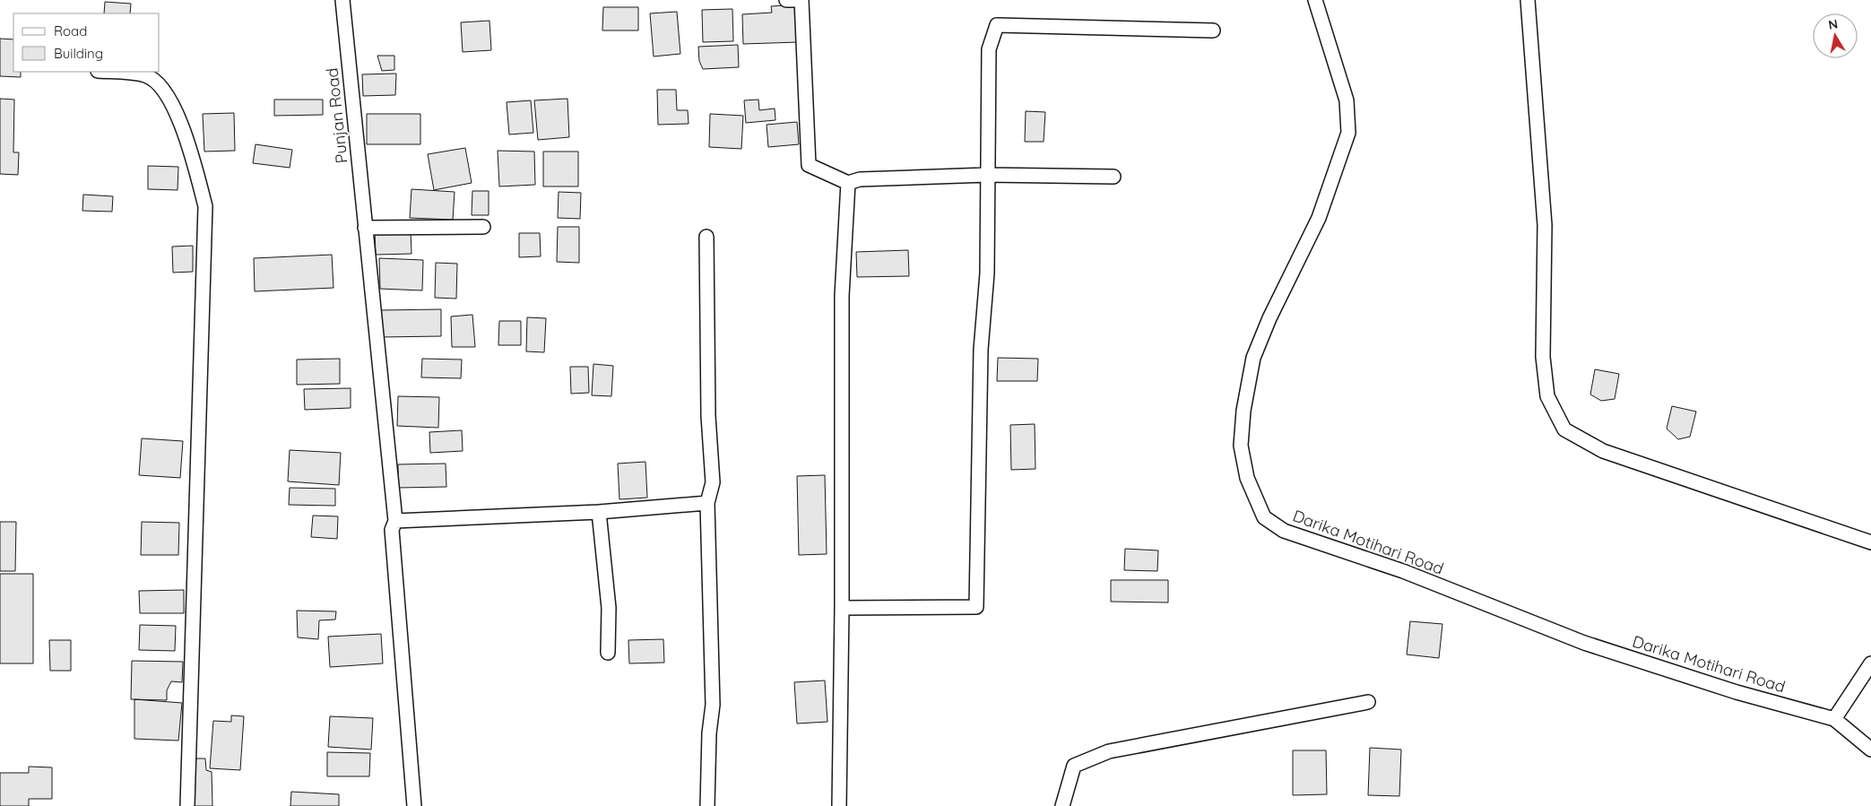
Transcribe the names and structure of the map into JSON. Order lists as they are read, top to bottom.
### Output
{
  "streets": {
    "street": ["Punjan Road", "Darika Motihari Road"]
  },
  "legend": ["Road", "Building"],
  "north": "top"
}
